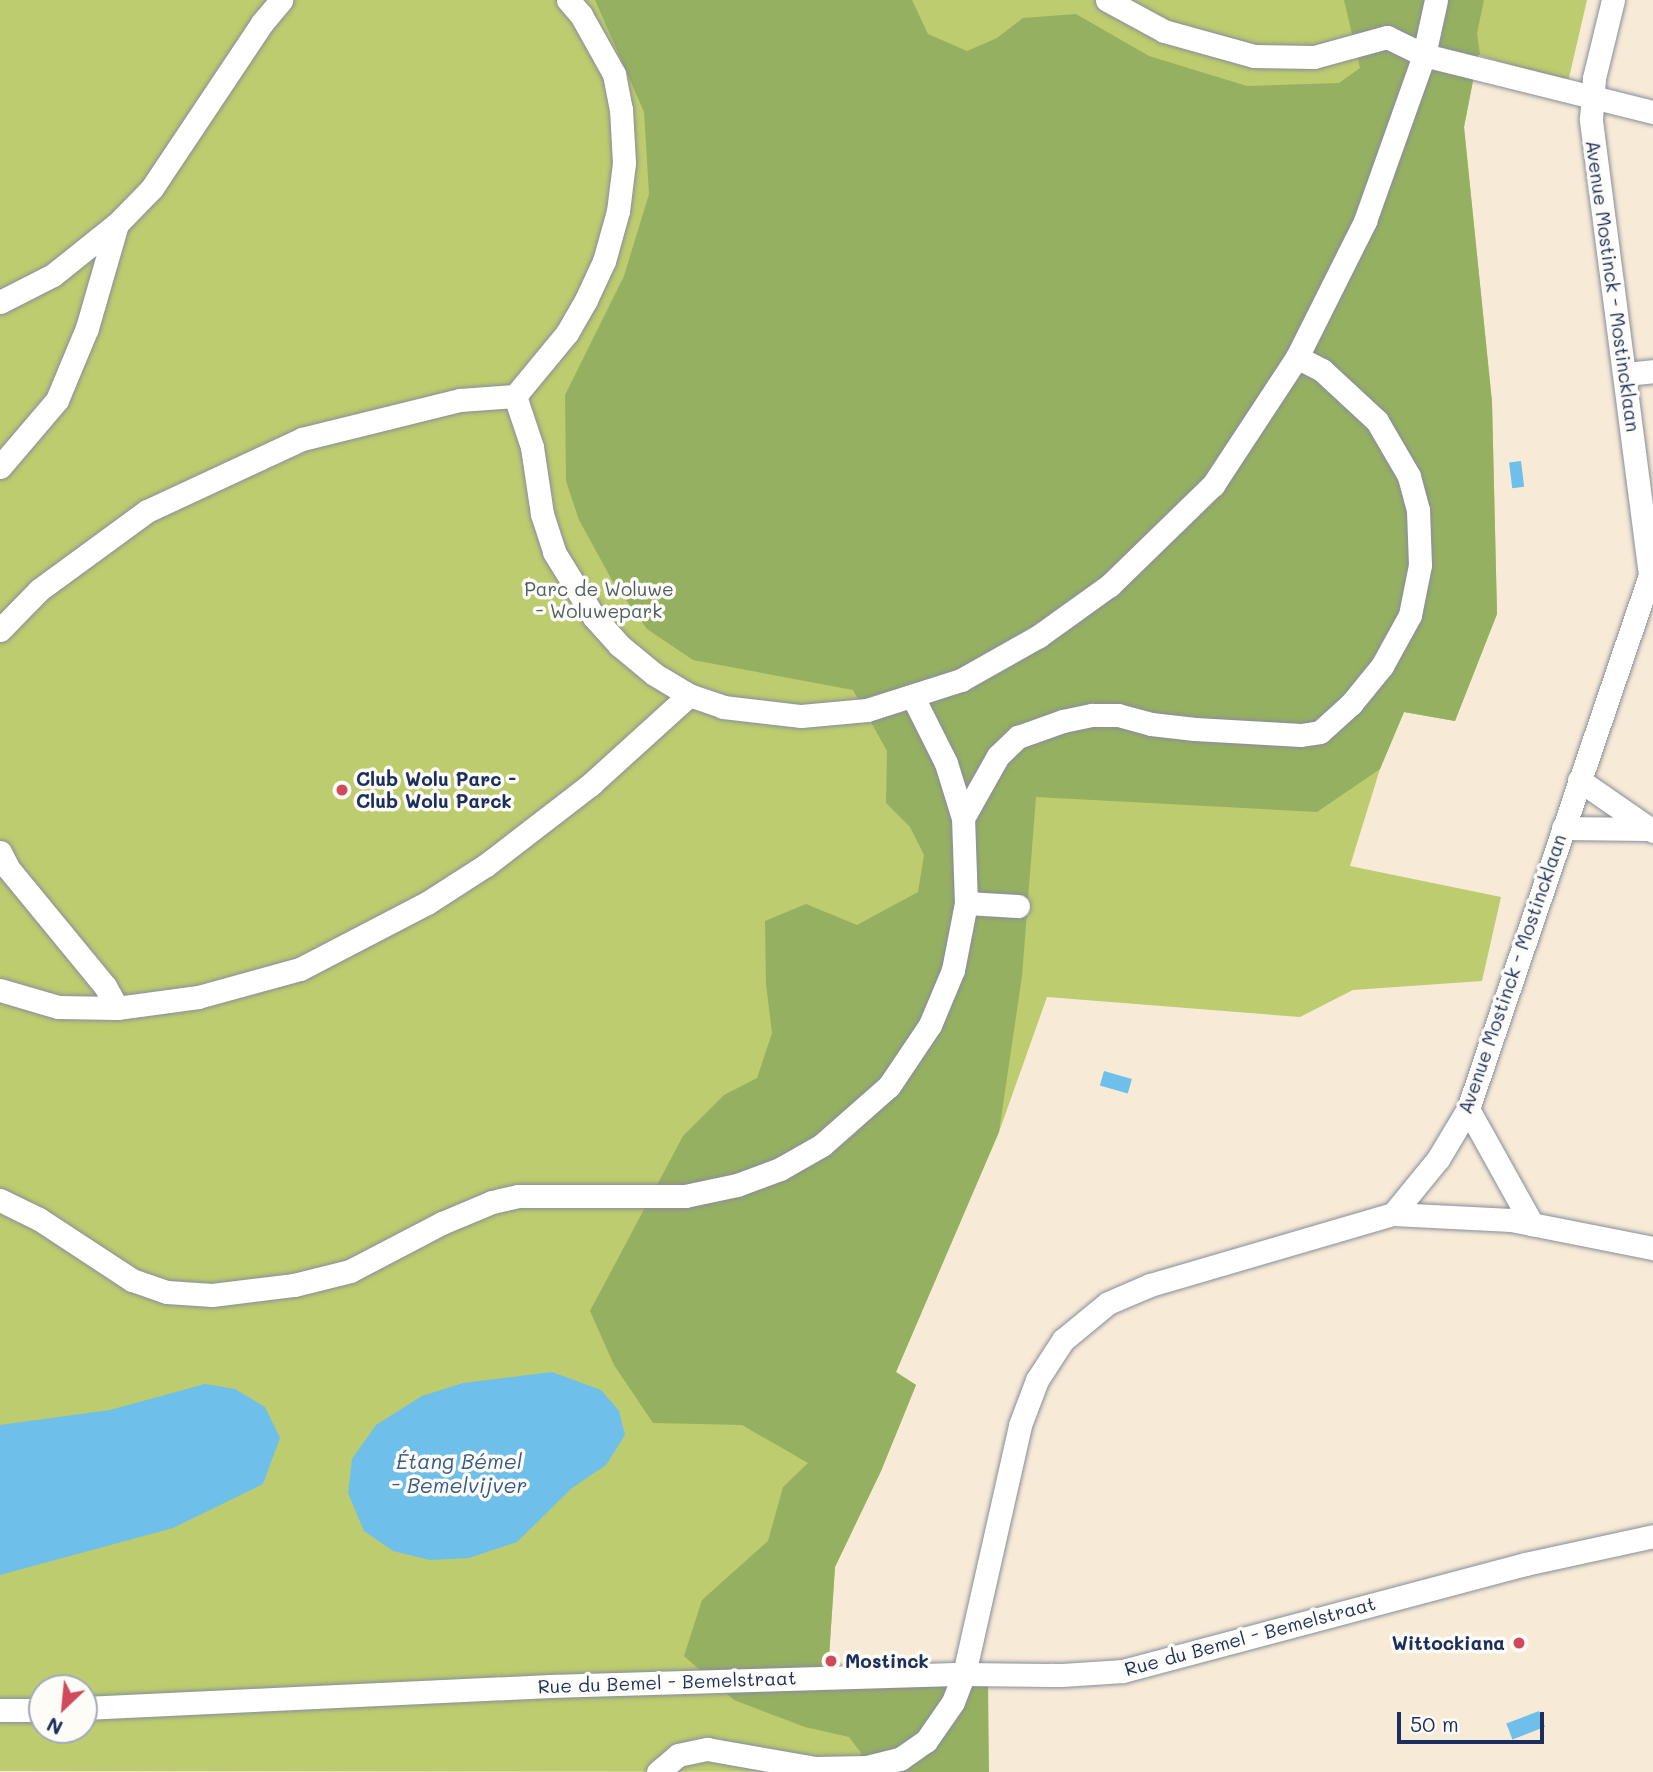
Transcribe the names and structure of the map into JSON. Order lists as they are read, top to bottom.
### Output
{
  "streets": {
    "street": ["Avenue Mostinck - Mostincklaan", "Rue du Bemel - Bemelstraat"]
  },
  "water": ["Étang Bémel - Bemelvijver"],
  "parks": ["Parc de Woluwe - Woluwepark"],
  "places": ["Club Wolu Parc - Club Wolu Parck", "Wittockiana", "Mostinck"],
  "scale_bar": "50 m",
  "north": "bottom left"
}
